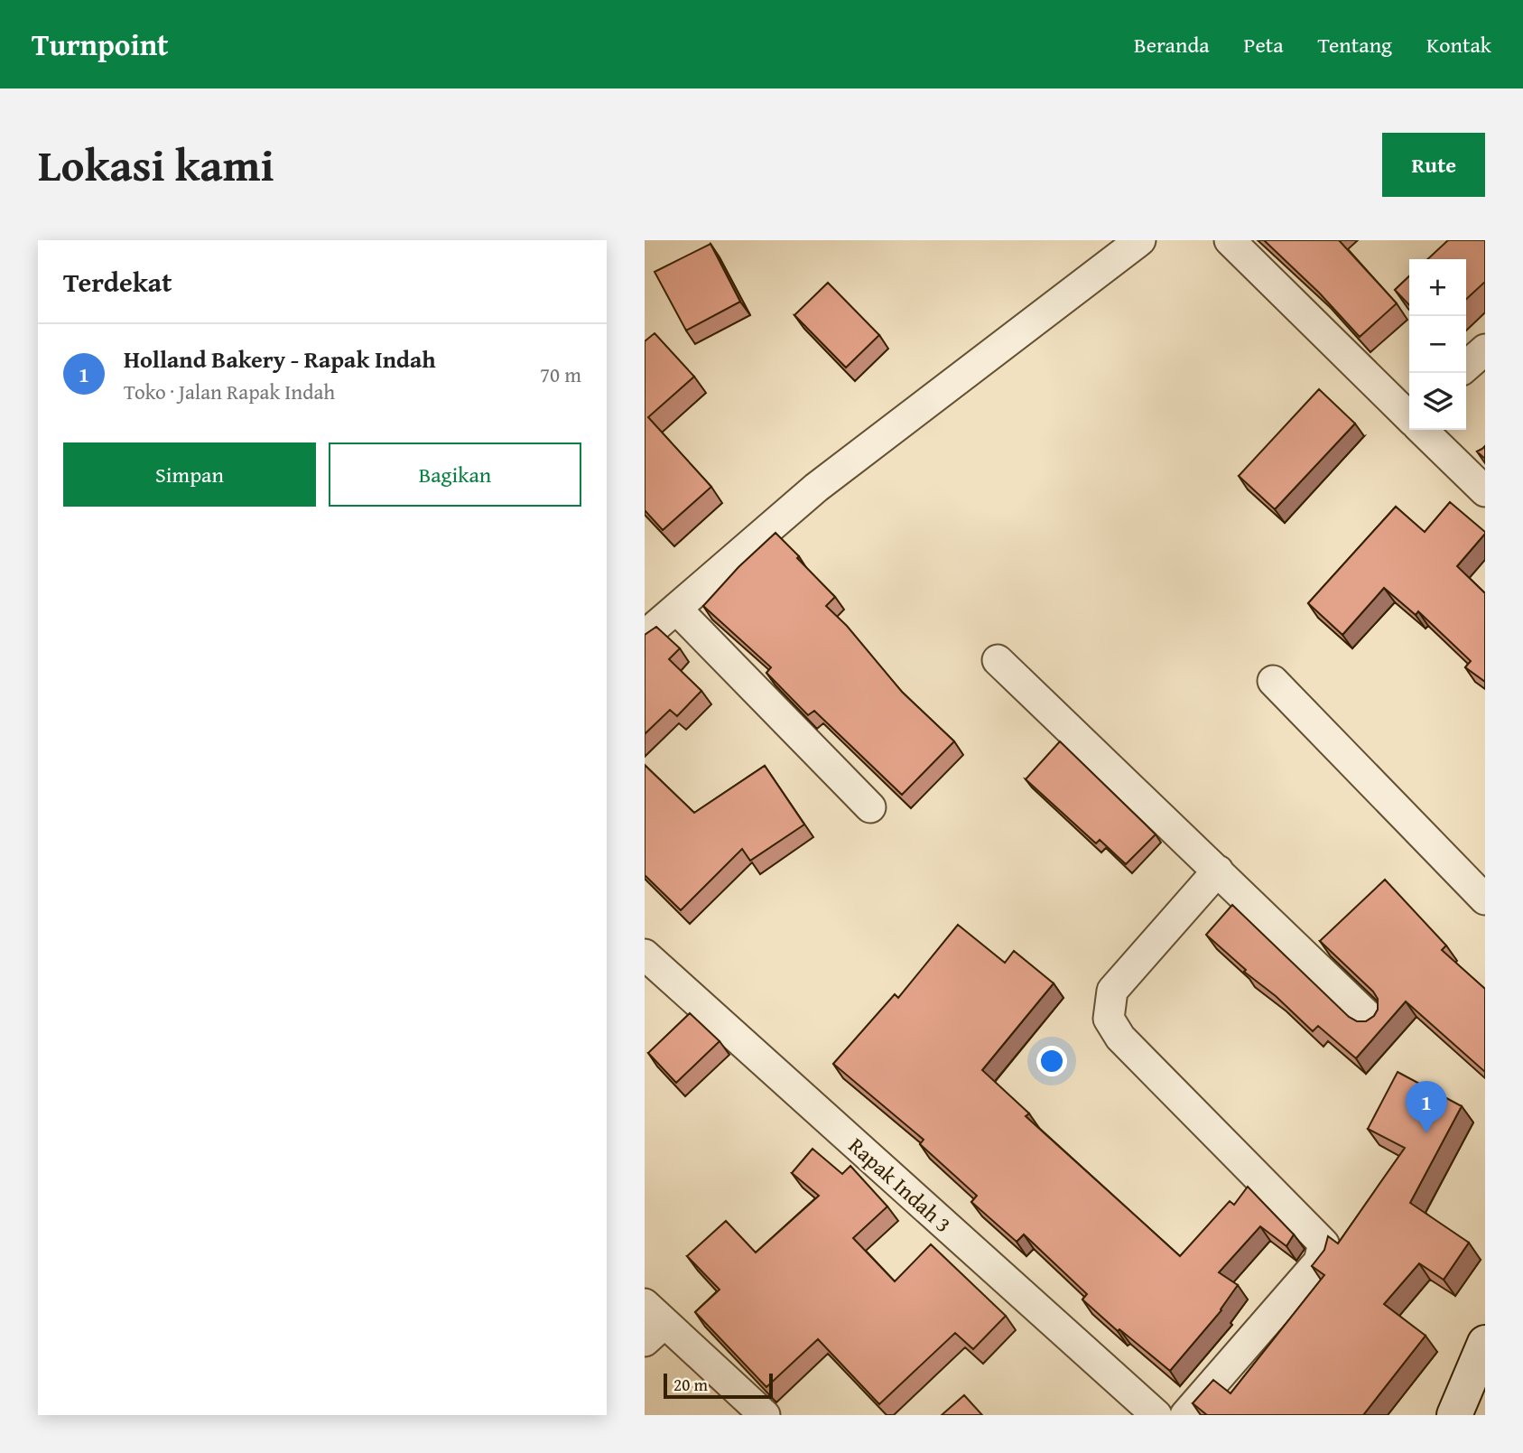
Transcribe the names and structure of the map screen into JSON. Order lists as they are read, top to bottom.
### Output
{
  "streets": {
    "street": ["Rapak Indah 3"]
  },
  "scale_bar": "20 m",
  "page": {
    "header": "Turnpoint",
    "nav": [
      "Beranda",
      "Peta",
      "Tentang",
      "Kontak"
    ],
    "title": "Lokasi kami",
    "buttons": [
      "Rute",
      ["Simpan", "Bagikan"]
    ],
    "heading": "Terdekat",
    "map_buttons": ["+", "−"],
    "list": [
      {
        "mark": "1",
        "name": "Holland Bakery - Rapak Indah",
        "note": "Toko · Jalan Rapak Indah",
        "value": "70 m"
      }
    ],
    "pins": "1",
    "scale": "20 m"
  }
}
